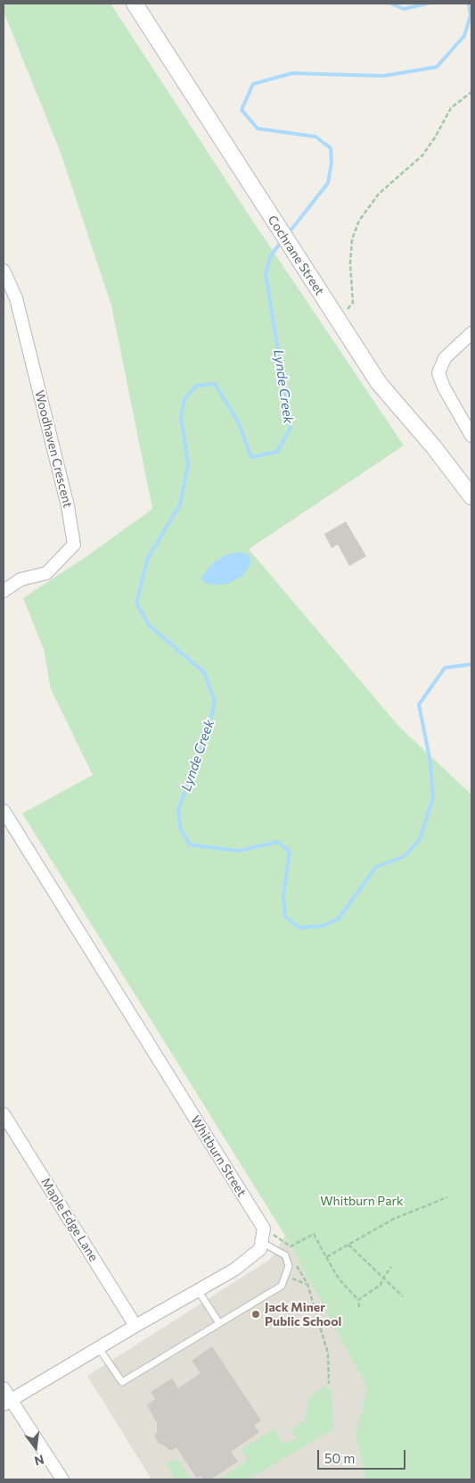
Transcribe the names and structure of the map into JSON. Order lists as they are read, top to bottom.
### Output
{
  "streets": {
    "street": [
      "Cochrane Street",
      "Woodhaven Crescent",
      "Whitburn Street",
      "Maple Edge Lane"
    ]
  },
  "water": ["Lynde Creek"],
  "parks": ["Whitburn Park"],
  "places": ["Jack Miner Public School"],
  "scale_bar": "50 m",
  "north": "bottom"
}
